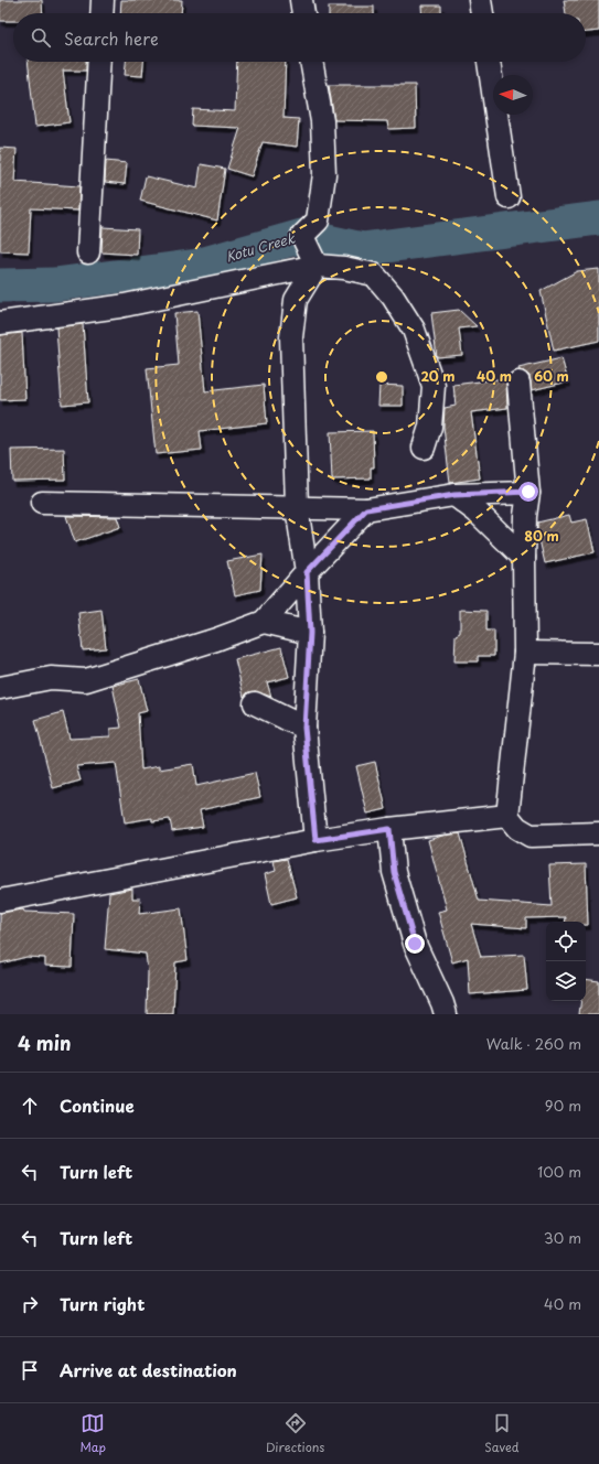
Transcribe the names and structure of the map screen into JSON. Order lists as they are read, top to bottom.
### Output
{
  "water": ["Kotu Creek"],
  "north": "left",
  "page": {
    "search": "Search here",
    "heading": ["4 min", "Walk · 260 m"],
    "list": [
      ["Continue", "90 m"],
      ["Turn left", "100 m"],
      ["Turn left", "30 m"],
      ["Turn right", "40 m"],
      "Arrive at destination"
    ],
    "nav": ["Map", "Directions", "Saved"]
  },
  "rings": [
    "20 m",
    "40 m",
    "60 m",
    "80 m"
  ]
}
